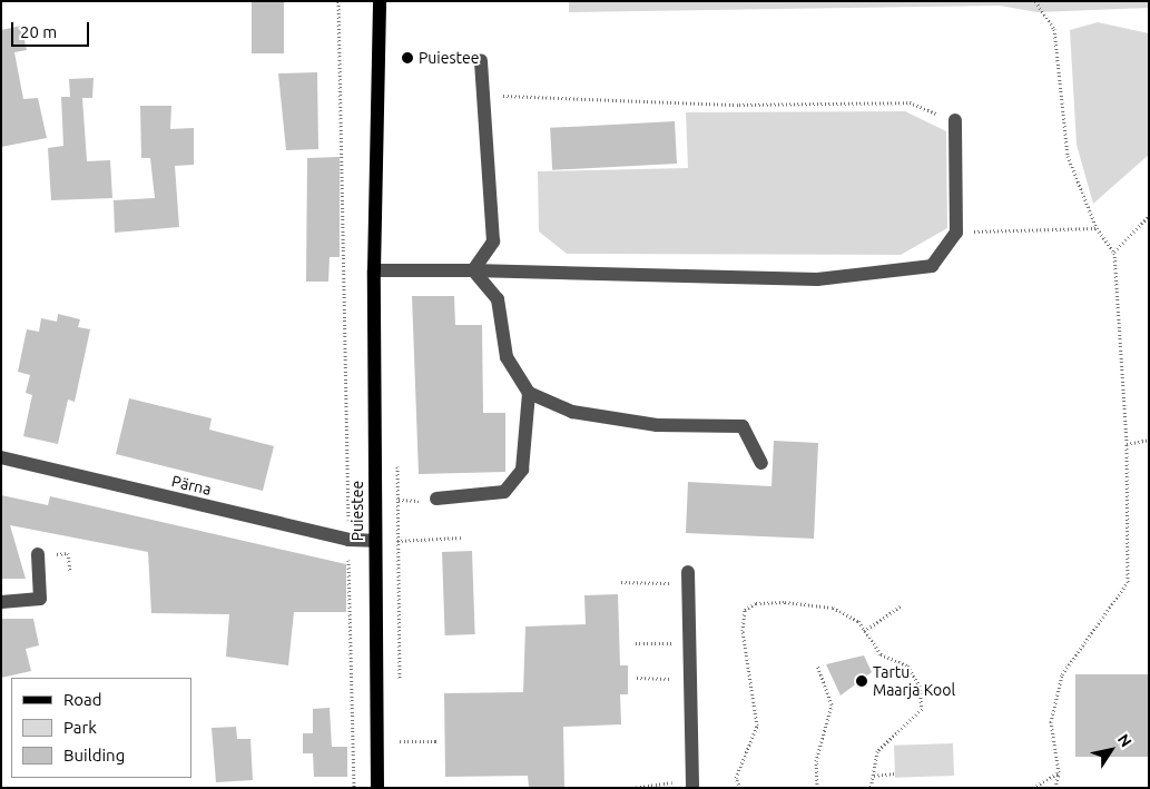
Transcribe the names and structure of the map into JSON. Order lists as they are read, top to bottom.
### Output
{
  "streets": {
    "main road": ["Puiestee"],
    "street": ["Pärna"]
  },
  "crossings": [
    ["Pärna", "Puiestee"]
  ],
  "places": ["Puiestee", "Tartu Maarja Kool"],
  "legend": ["Road", "Park", "Building"],
  "scale_bar": "20 m",
  "north": "top right"
}
